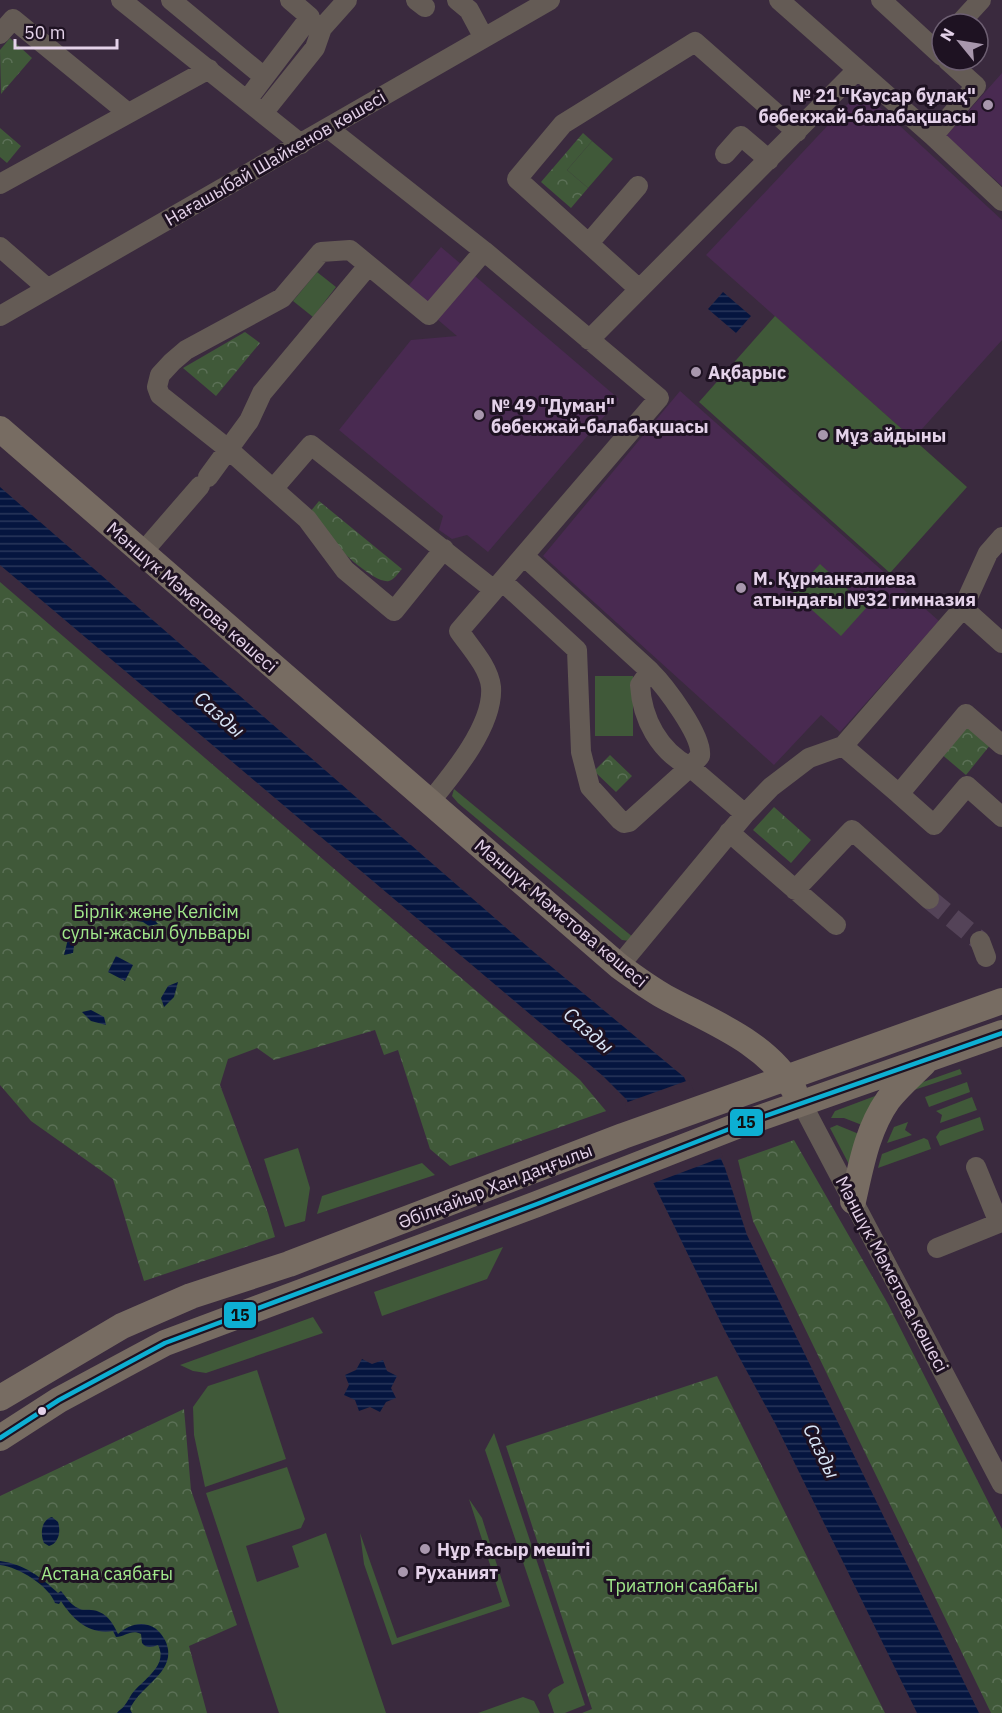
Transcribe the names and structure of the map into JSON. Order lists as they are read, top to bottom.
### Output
{
  "streets": {
    "main road": ["Мәншүк Мәметова көшесі", "Әбілқайыр Хан даңғылы"],
    "street": ["Нағашыбай Шайкенов көшесі"]
  },
  "crossings": [
    ["Мәншүк Мәметова көшесі", "Әбілқайыр Хан даңғылы"]
  ],
  "water": ["Сазды"],
  "parks": ["Бірлік және Келісім сулы-жасыл бульвары", "Астана саябағы", "Триатлон саябағы"],
  "places": [
    "№ 21 \"Кәусар бұлақ\" бөбекжай-балабақшасы",
    "Ақбарыс",
    "№ 49 \"Думан\" бөбекжай-балабақшасы",
    "Мұз айдыны",
    "М. Құрманғалиева атындағы №32 гимназия",
    "Нұр Ғасыр мешіті",
    "Руханият"
  ],
  "lines": ["transit line 15"],
  "scale_bar": "50 m",
  "north": "top left"
}
